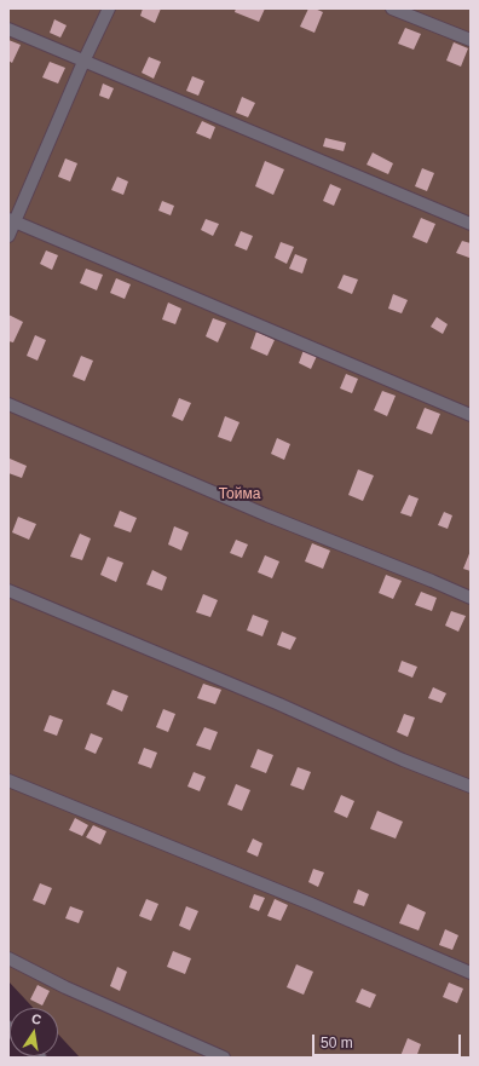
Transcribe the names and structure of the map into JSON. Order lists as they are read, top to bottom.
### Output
{
  "parks": ["Тойма"],
  "scale_bar": "50 m",
  "north": "top"
}
